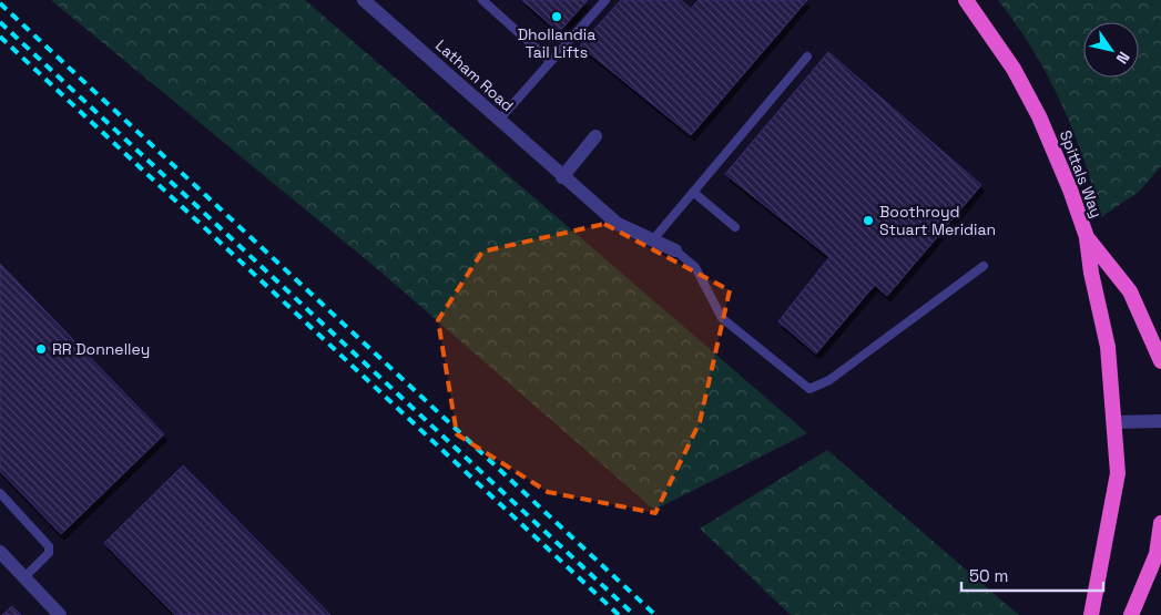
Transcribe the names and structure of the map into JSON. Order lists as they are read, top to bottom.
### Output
{
  "streets": {
    "highway": ["Spittals Way"],
    "street": ["Latham Road"]
  },
  "places": ["Dhollandia Tail Lifts", "Boothroyd Stuart Meridian", "RR Donnelley"],
  "scale_bar": "50 m",
  "north": "bottom right"
}
